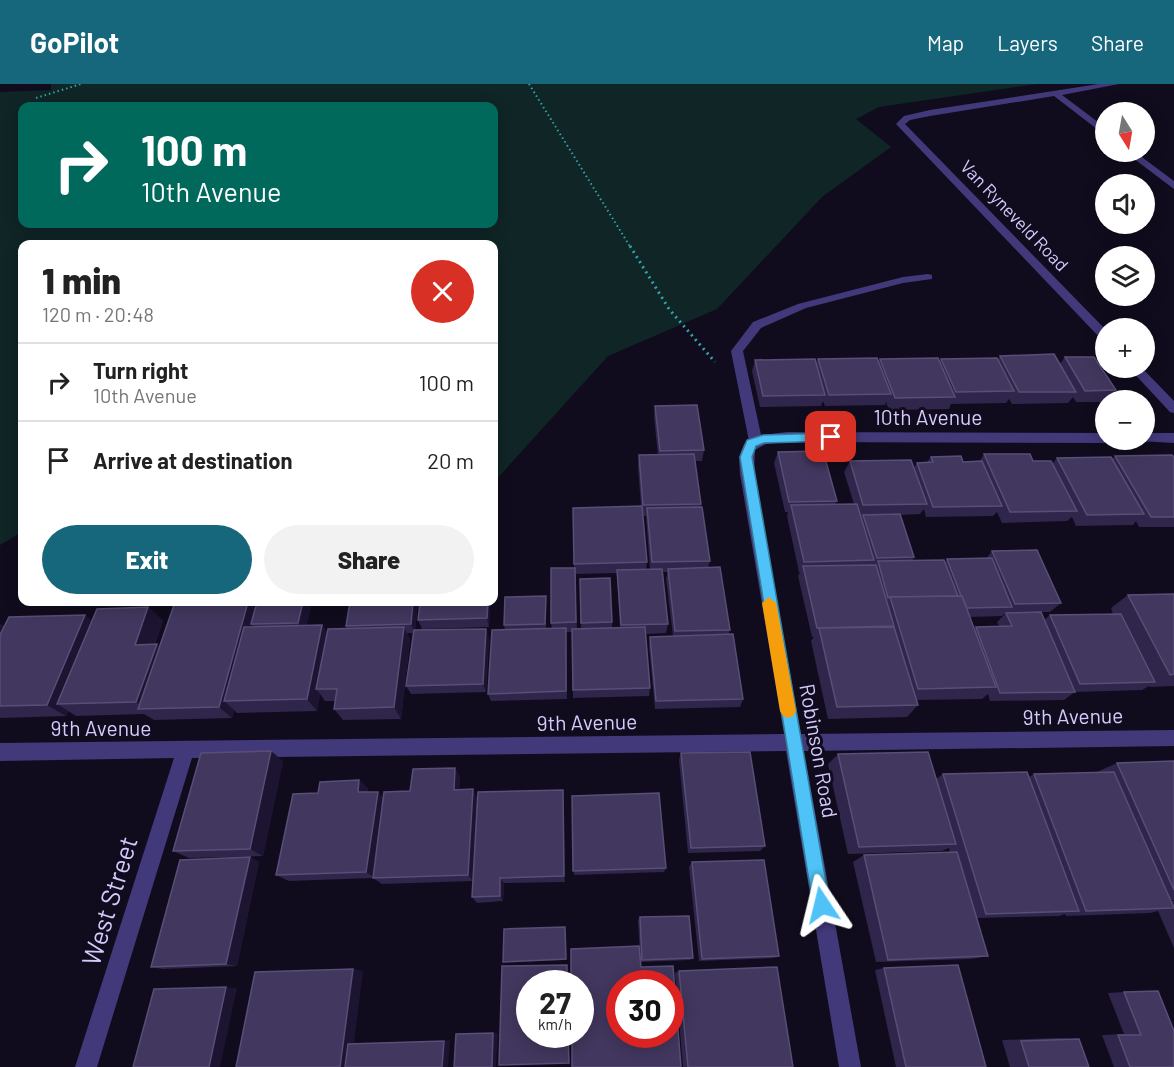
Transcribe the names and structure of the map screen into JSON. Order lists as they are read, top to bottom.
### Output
{
  "streets": {
    "street": [
      "Van Ryneveld Road",
      "10th Avenue",
      "9th Avenue",
      "Robinson Road",
      "West Street"
    ]
  },
  "crossings": [
    ["10th Avenue", "Robinson Road"],
    ["9th Avenue", "Robinson Road"],
    ["9th Avenue", "West Street"]
  ],
  "north": "bottom",
  "page": {
    "header": "GoPilot",
    "nav": ["Map", "Layers", "Share"],
    "map_buttons": ["+", "−"],
    "turn": ["100 m", "10th Avenue"],
    "heading": ["1 min", "120 m · 20:48"],
    "list": [
      {
        "name": "Turn right",
        "note": "10th Avenue",
        "value": "100 m"
      },
      {
        "name": "Arrive at destination",
        "value": "20 m"
      }
    ],
    "buttons": ["Exit", "Share"],
    "speed": "27 km/h",
    "limit": "30"
  }
}
